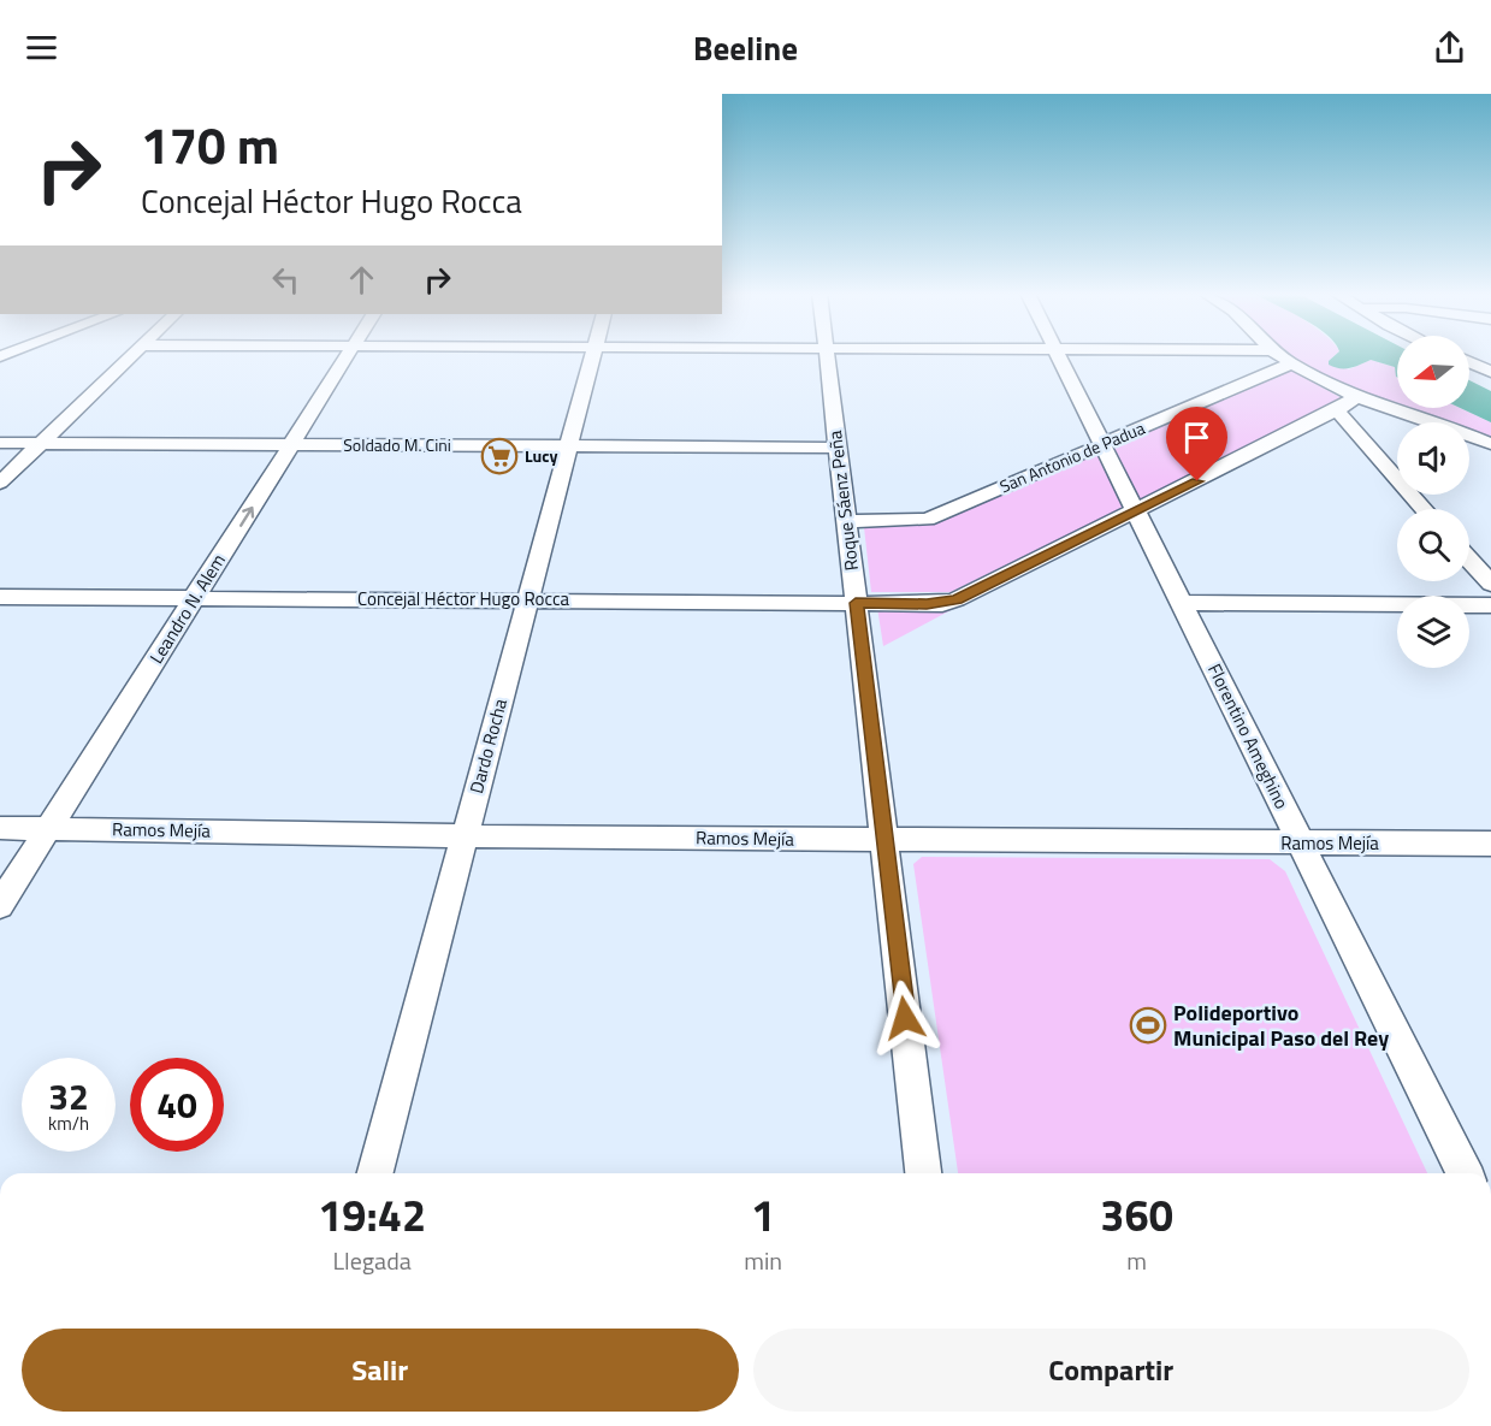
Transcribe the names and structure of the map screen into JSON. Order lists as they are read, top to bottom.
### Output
{
  "streets": {
    "street": [
      "Soldado M. Cini",
      "San Antonio de Padua",
      "Roque Sáenz Peña",
      "Concejal Héctor Hugo Rocca",
      "Leandro N. Alem",
      "Florentino Ameghino",
      "Dardo Rocha",
      "Ramos Mejía"
    ]
  },
  "crossings": [
    ["Soldado M. Cini", "Roque Sáenz Peña"],
    ["Soldado M. Cini", "Leandro N. Alem"],
    ["Soldado M. Cini", "Dardo Rocha"],
    ["San Antonio de Padua", "Roque Sáenz Peña"],
    ["San Antonio de Padua", "Florentino Ameghino"],
    ["Roque Sáenz Peña", "Concejal Héctor Hugo Rocca"],
    ["Roque Sáenz Peña", "Ramos Mejía"],
    ["Concejal Héctor Hugo Rocca", "Leandro N. Alem"],
    ["Concejal Héctor Hugo Rocca", "Florentino Ameghino"],
    ["Concejal Héctor Hugo Rocca", "Dardo Rocha"],
    ["Leandro N. Alem", "Ramos Mejía"],
    ["Florentino Ameghino", "Ramos Mejía"],
    ["Dardo Rocha", "Ramos Mejía"]
  ],
  "places": {
    "supermarket": ["Lucy"],
    "sports": ["Polideportivo Municipal Paso del Rey"]
  },
  "north": "left",
  "page": {
    "header": "Beeline",
    "turn": ["170 m", "Concejal Héctor Hugo Rocca"],
    "speed": "32 km/h",
    "limit": "40",
    "eta": [
      "19:42",
      "Llegada",
      "1",
      "min",
      "360",
      "m"
    ],
    "buttons": ["Salir", "Compartir"]
  }
}
